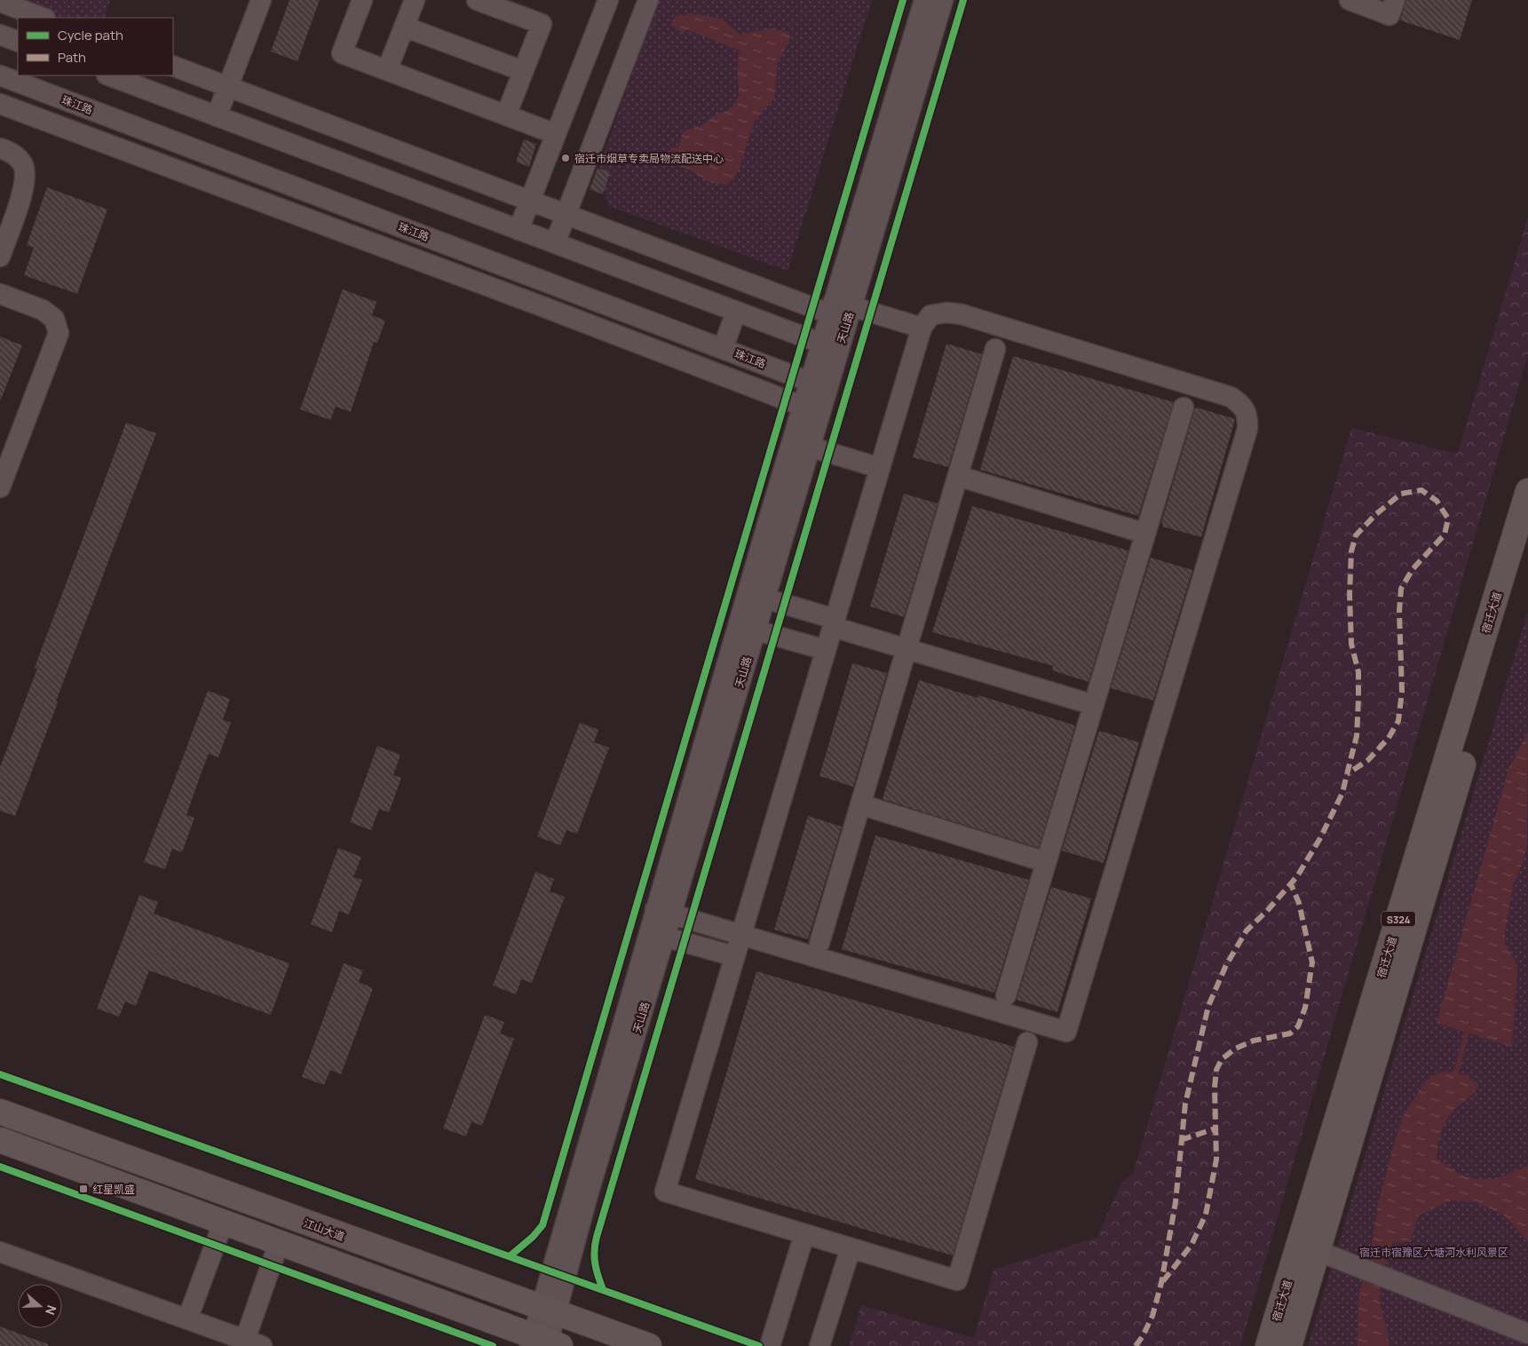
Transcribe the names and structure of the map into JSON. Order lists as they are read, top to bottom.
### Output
{
  "streets": {
    "main road": ["宿迁大道", "S324", "江山大道"],
    "street": ["珠江路", "天山路"]
  },
  "crossings": [
    ["珠江路", "天山路"],
    ["天山路", "江山大道"]
  ],
  "parks": ["宿迁市宿豫区六塘河水利风景区"],
  "places": {
    "other": ["宿迁市烟草专卖局物流配送中心"],
    "transit": ["红星凯盛"]
  },
  "legend": ["Cycle path", "Path"],
  "north": "right"
}
